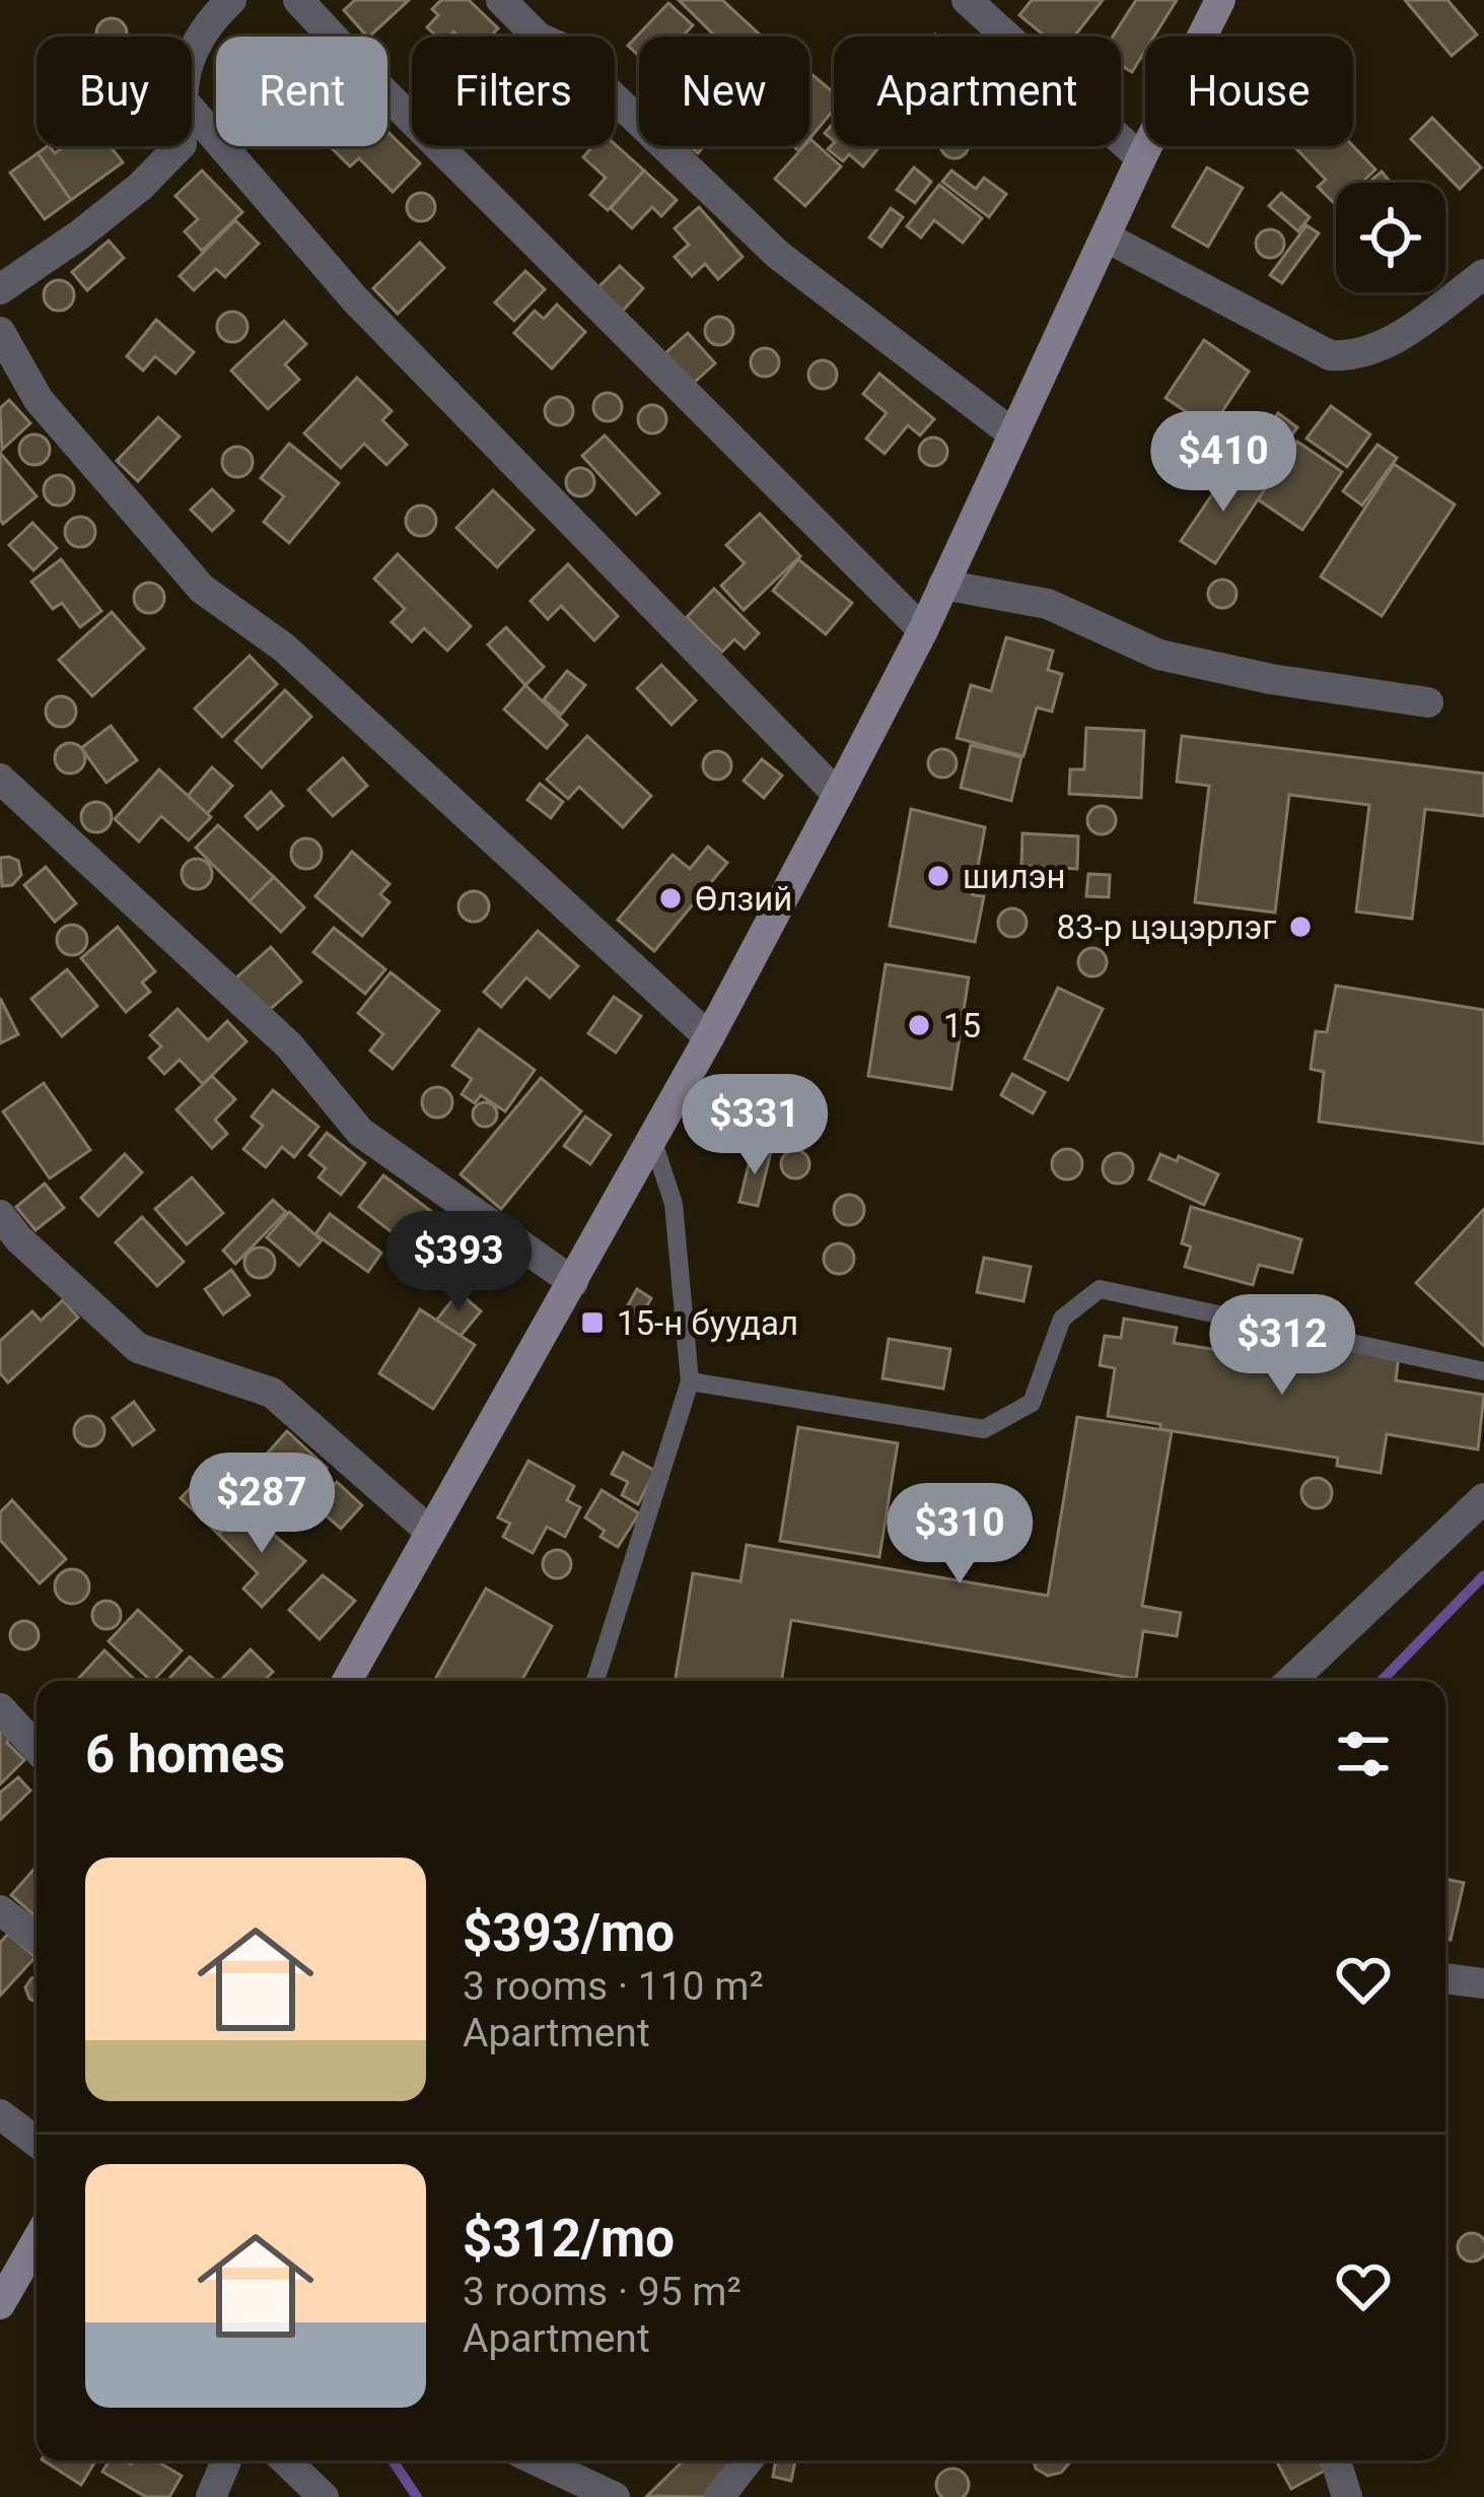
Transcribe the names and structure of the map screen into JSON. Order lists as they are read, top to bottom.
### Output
{
  "places": {
    "other": [
      "шилэн",
      "Өлзий",
      "83-р цэцэрлэг",
      "15"
    ],
    "transit": ["15-н буудал"]
  },
  "page": {
    "chip": [
      "Buy",
      "Rent",
      "Filters",
      "New",
      "Apartment",
      "House"
    ],
    "price": [
      "$410",
      "$331",
      "$393",
      "$312",
      "$287",
      "$310"
    ],
    "heading": "6 homes",
    "list": [
      {
        "name": "$393/mo",
        "note": "3 rooms · 110 m² · Apartment"
      },
      {
        "name": "$312/mo",
        "note": "3 rooms · 95 m² · Apartment"
      }
    ]
  }
}
